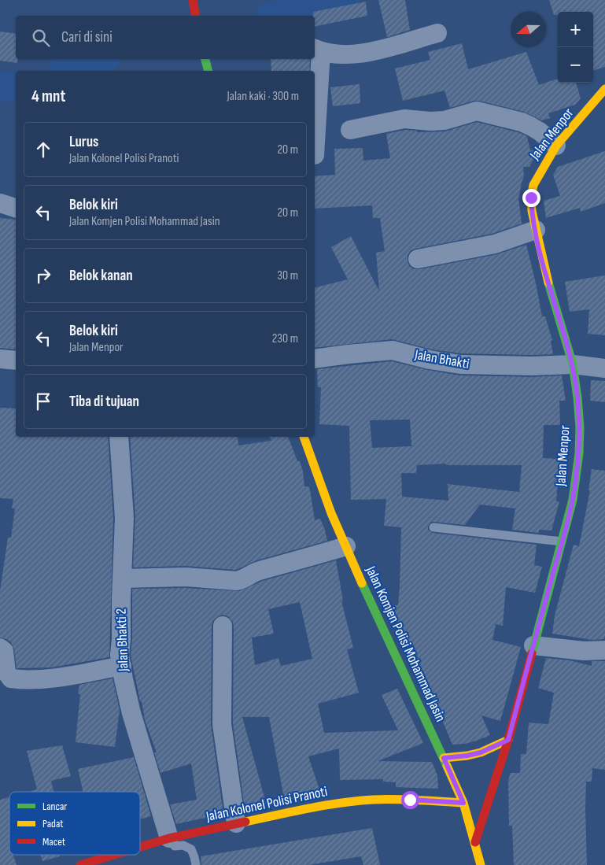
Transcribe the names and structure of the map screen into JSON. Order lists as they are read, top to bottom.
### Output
{
  "streets": {
    "street": [
      "Jalan Menpor",
      "Jalan Bhakti",
      "Jalan Bhakti 2",
      "Jalan Komjen Polisi Mohammad Jasin",
      "Jalan Kolonel Polisi Pranoti"
    ]
  },
  "crossings": [
    ["Jalan Menpor", "Jalan Bhakti"],
    ["Jalan Menpor", "Jalan Komjen Polisi Mohammad Jasin"],
    ["Jalan Bhakti 2", "Jalan Kolonel Polisi Pranoti"],
    ["Jalan Komjen Polisi Mohammad Jasin", "Jalan Kolonel Polisi Pranoti"]
  ],
  "legend": ["Lancar", "Padat", "Macet"],
  "north": "left",
  "page": {
    "map_buttons": ["+", "−"],
    "search": "Cari di sini",
    "heading": ["4 mnt", "Jalan kaki · 300 m"],
    "list": [
      ["Lurus", "Jalan Kolonel Polisi Pranoti", "20 m"],
      ["Belok kiri", "Jalan Komjen Polisi Mohammad Jasin", "20 m"],
      ["Belok kanan", "30 m"],
      ["Belok kiri", "Jalan Menpor", "230 m"],
      "Tiba di tujuan"
    ]
  }
}
